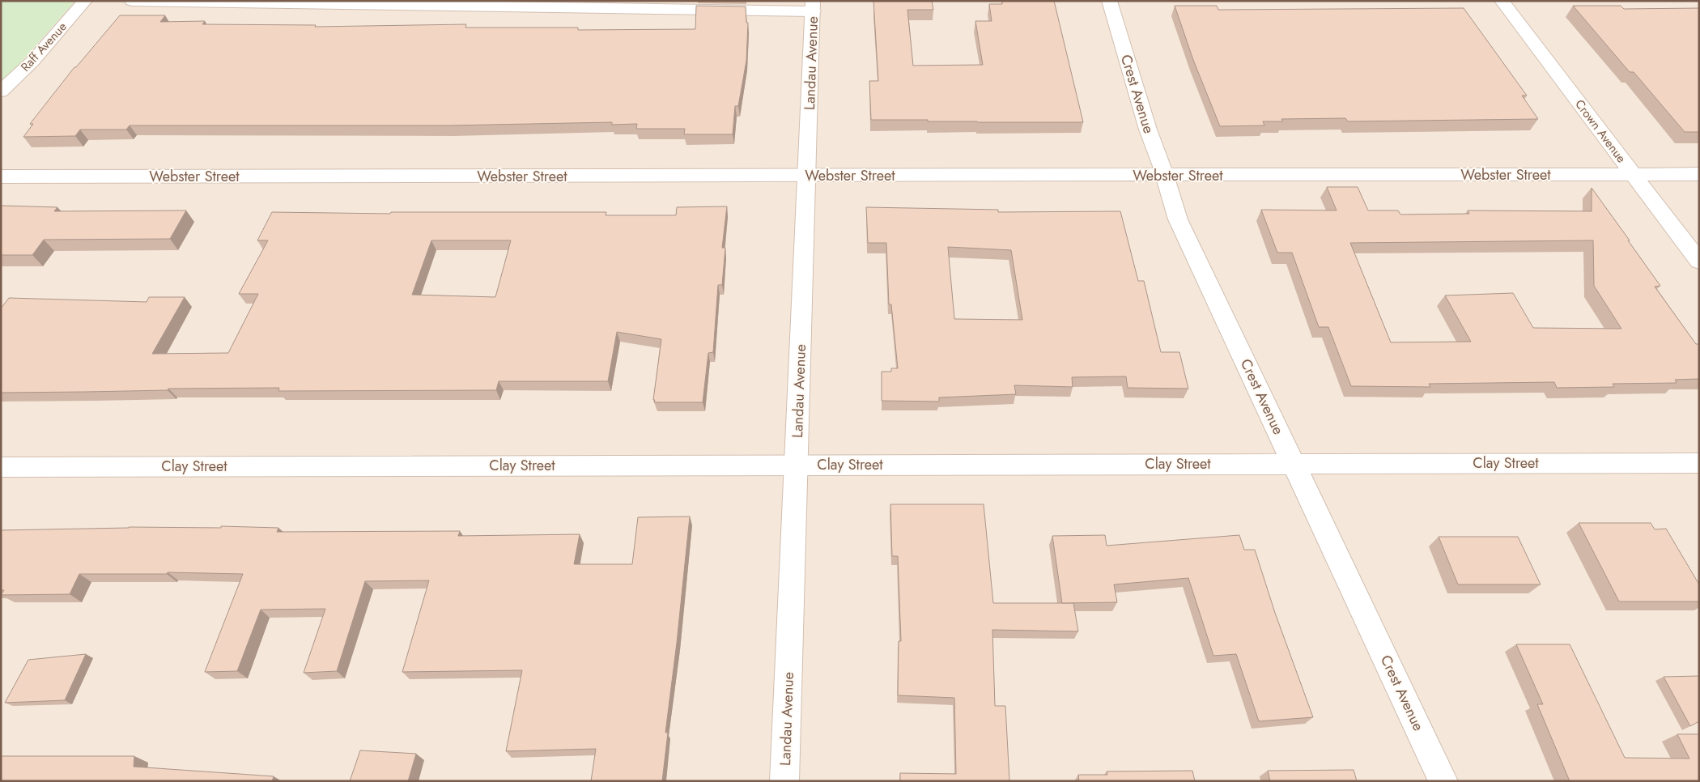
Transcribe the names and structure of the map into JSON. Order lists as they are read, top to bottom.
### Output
{
  "streets": {
    "street": [
      "Raff Avenue",
      "Landau Avenue",
      "Crest Avenue",
      "Crown Avenue",
      "Webster Street",
      "Clay Street"
    ]
  },
  "crossings": [
    ["Landau Avenue", "Webster Street"],
    ["Landau Avenue", "Clay Street"],
    ["Crest Avenue", "Webster Street"],
    ["Crest Avenue", "Clay Street"],
    ["Crown Avenue", "Webster Street"]
  ]
}
